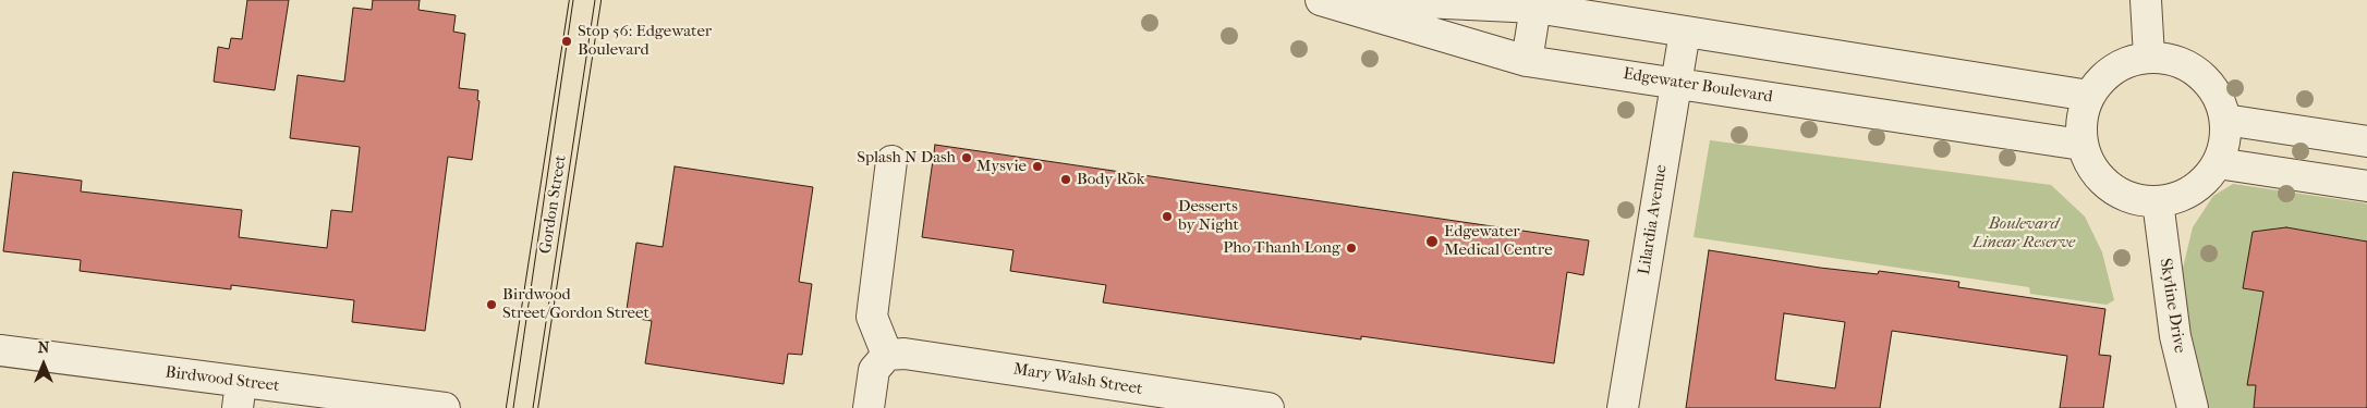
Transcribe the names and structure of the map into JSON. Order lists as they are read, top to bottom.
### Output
{
  "streets": {
    "main road": ["Gordon Street"],
    "street": [
      "Edgewater Boulevard",
      "Lilardia Avenue",
      "Skyline Drive",
      "Birdwood Street",
      "Mary Walsh Street"
    ]
  },
  "crossings": [
    ["Edgewater Boulevard", "Lilardia Avenue"],
    ["Edgewater Boulevard", "Skyline Drive"]
  ],
  "parks": ["Boulevard Linear Reserve"],
  "places": [
    "Stop 56: Edgewater Boulevard",
    "Splash N Dash",
    "Mysvie",
    "Body Rok",
    "Desserts by Night",
    "Edgewater Medical Centre",
    "Pho Thanh Long",
    "Birdwood Street/Gordon Street"
  ],
  "north": "top"
}
